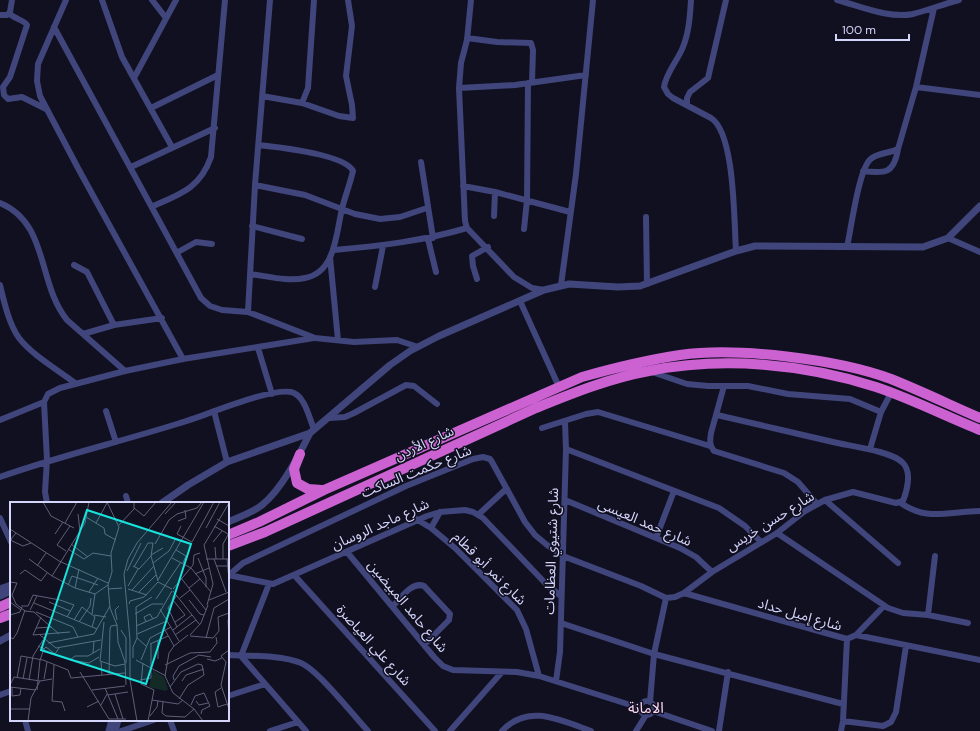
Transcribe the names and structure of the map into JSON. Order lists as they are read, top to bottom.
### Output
{
  "streets": {
    "highway": ["شارع الأردن"],
    "street": [
      "شارع حكمت الساكت",
      "شارع حسن خريس",
      "شارع حمد العيسى",
      "شارع ماجد الروسان",
      "شارع شتيوي العظامات",
      "شارع نمر أبو قطام",
      "شارع حامد المبيضين",
      "شارع إميل حداد",
      "شارع علي العياصرة"
    ]
  },
  "crossings": [
    ["شارع حكمت الساكت", "شارع حسن خريس"],
    ["شارع حكمت الساكت", "شارع ماجد الروسان"],
    ["شارع حكمت الساكت", "شارع شتيوي العظامات"],
    ["شارع حسن خريس", "شارع حمد العيسى"],
    ["شارع حسن خريس", "شارع إميل حداد"],
    ["شارع حمد العيسى", "شارع شتيوي العظامات"],
    ["شارع ماجد الروسان", "شارع نمر أبو قطام"],
    ["شارع ماجد الروسان", "شارع حامد المبيضين"],
    ["شارع ماجد الروسان", "شارع علي العياصرة"],
    ["شارع شتيوي العظامات", "شارع حامد المبيضين"],
    ["شارع نمر أبو قطام", "شارع حامد المبيضين"]
  ],
  "districts": ["الامانة"],
  "scale_bar": "100 m"
}
